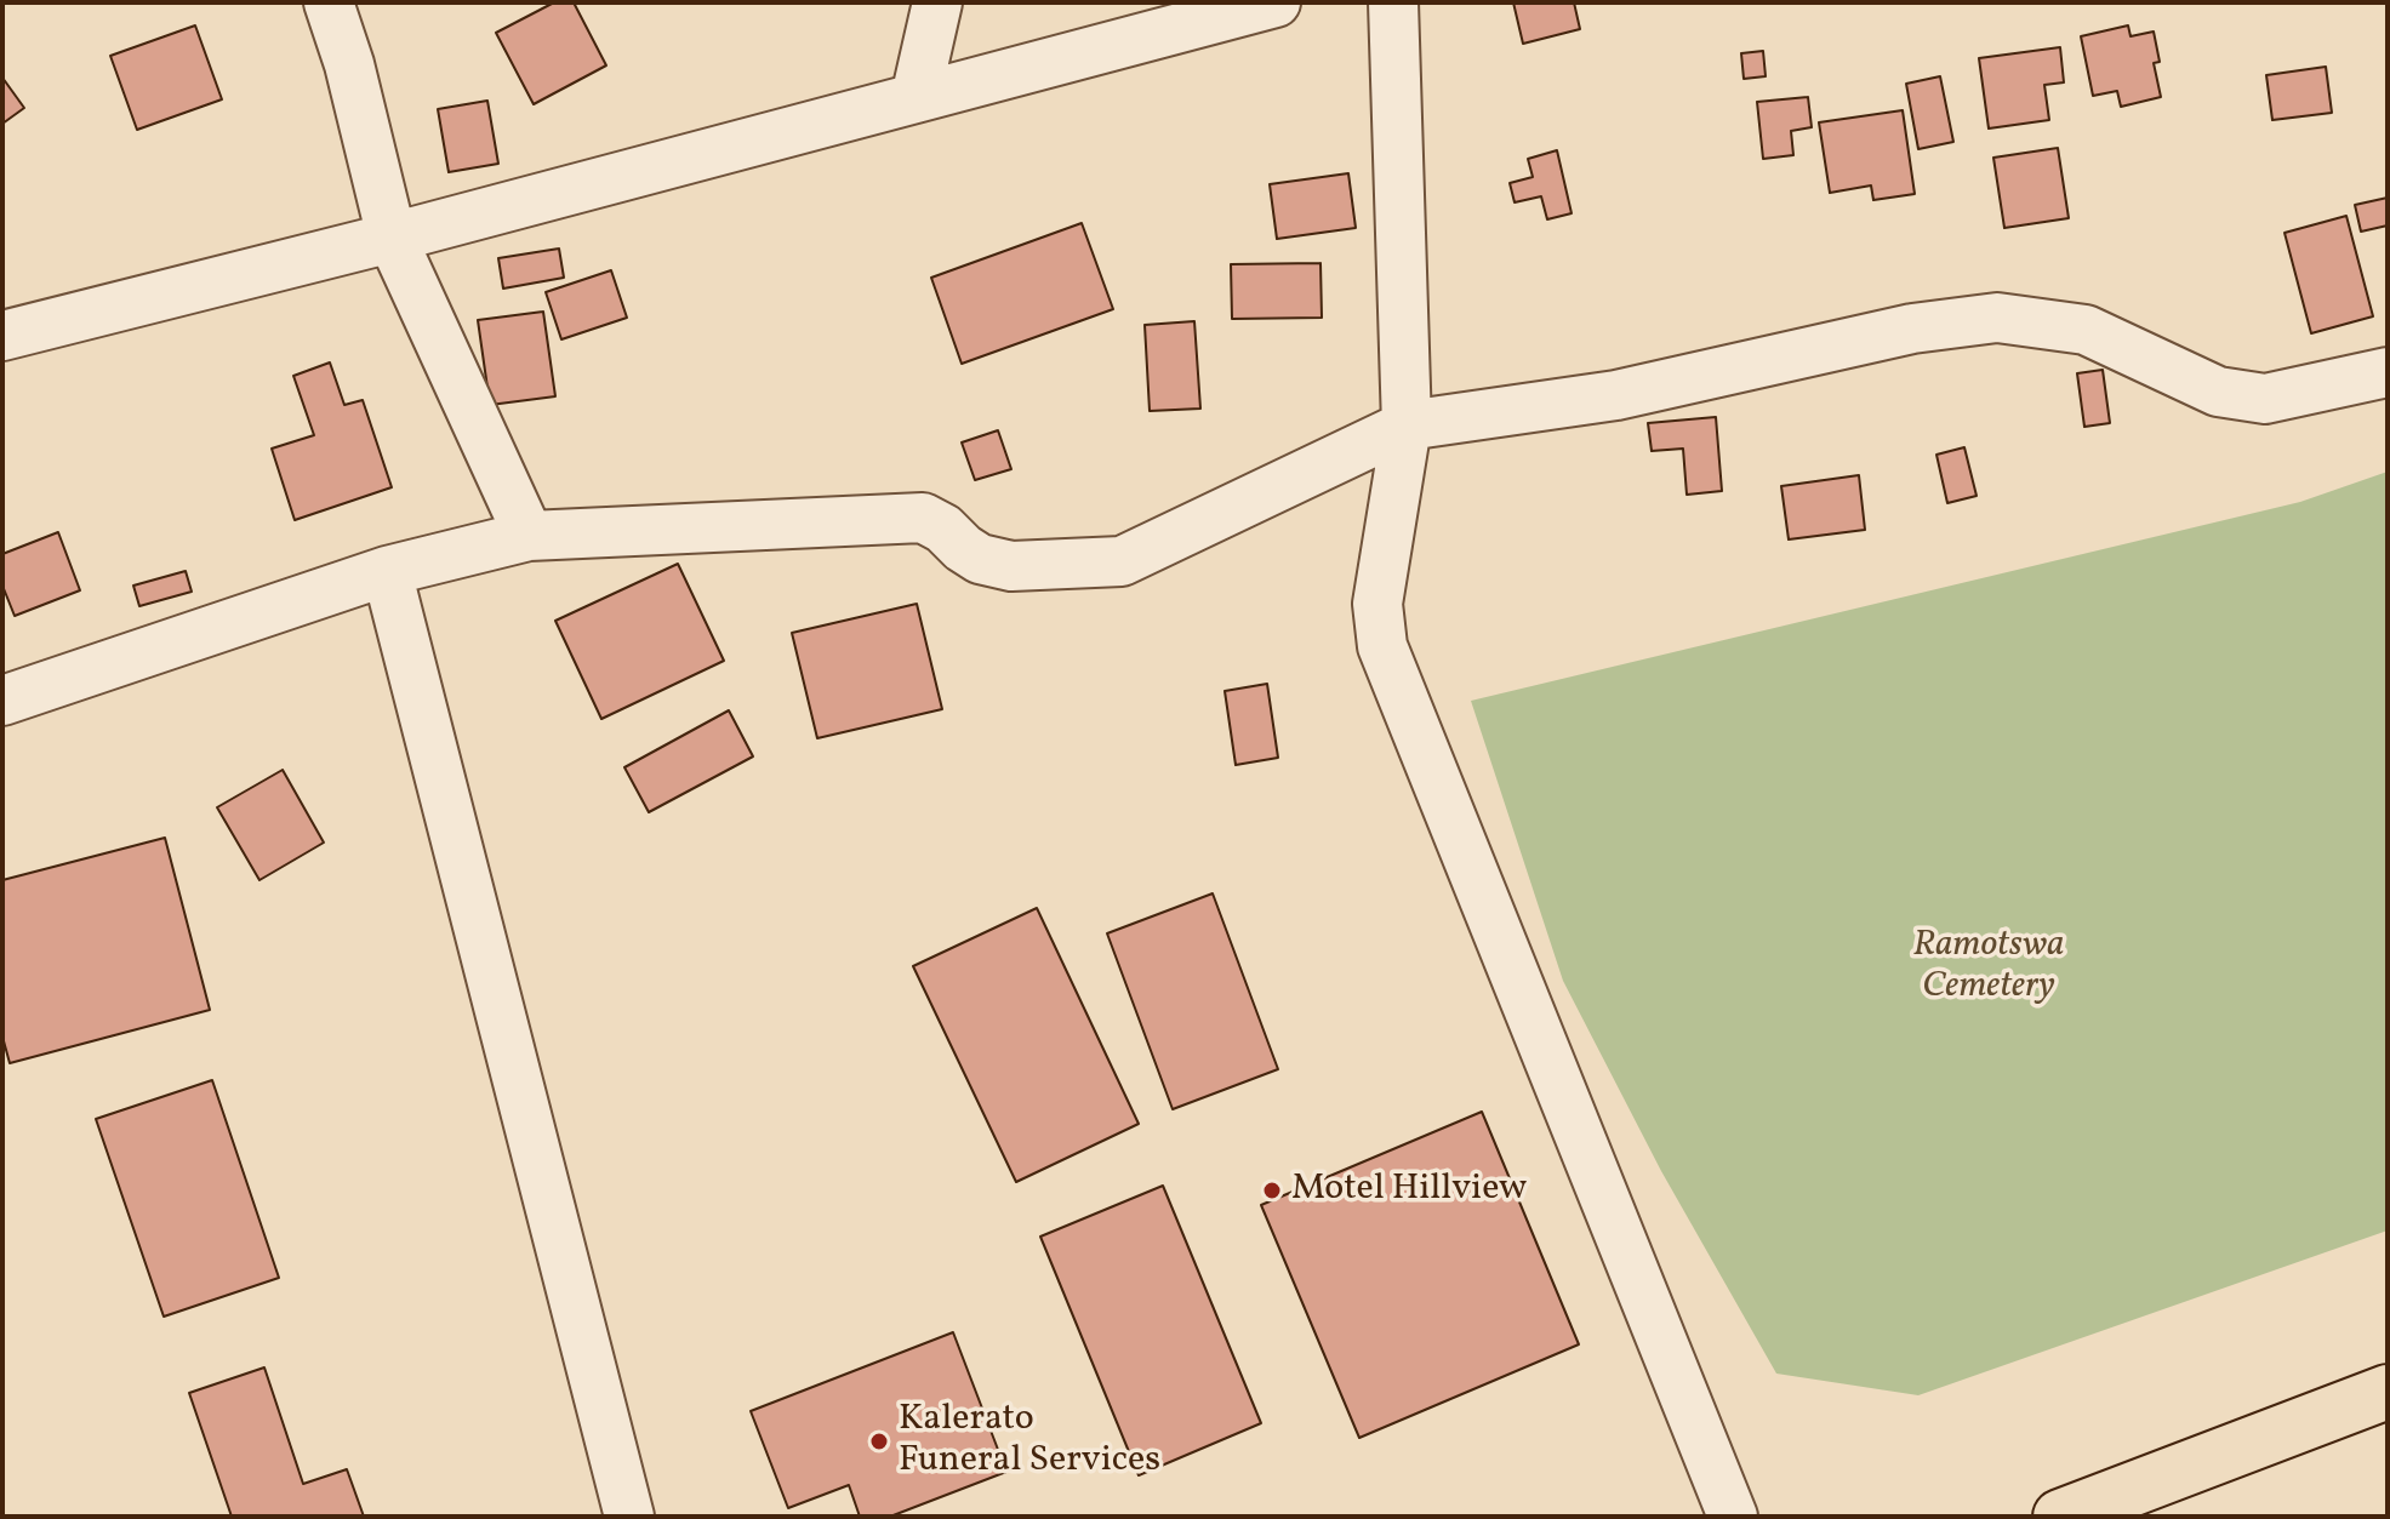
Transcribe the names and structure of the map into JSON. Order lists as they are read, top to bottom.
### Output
{
  "parks": ["Ramotswa Cemetery"],
  "places": ["Motel Hillview", "Kalerato Funeral Services"]
}
